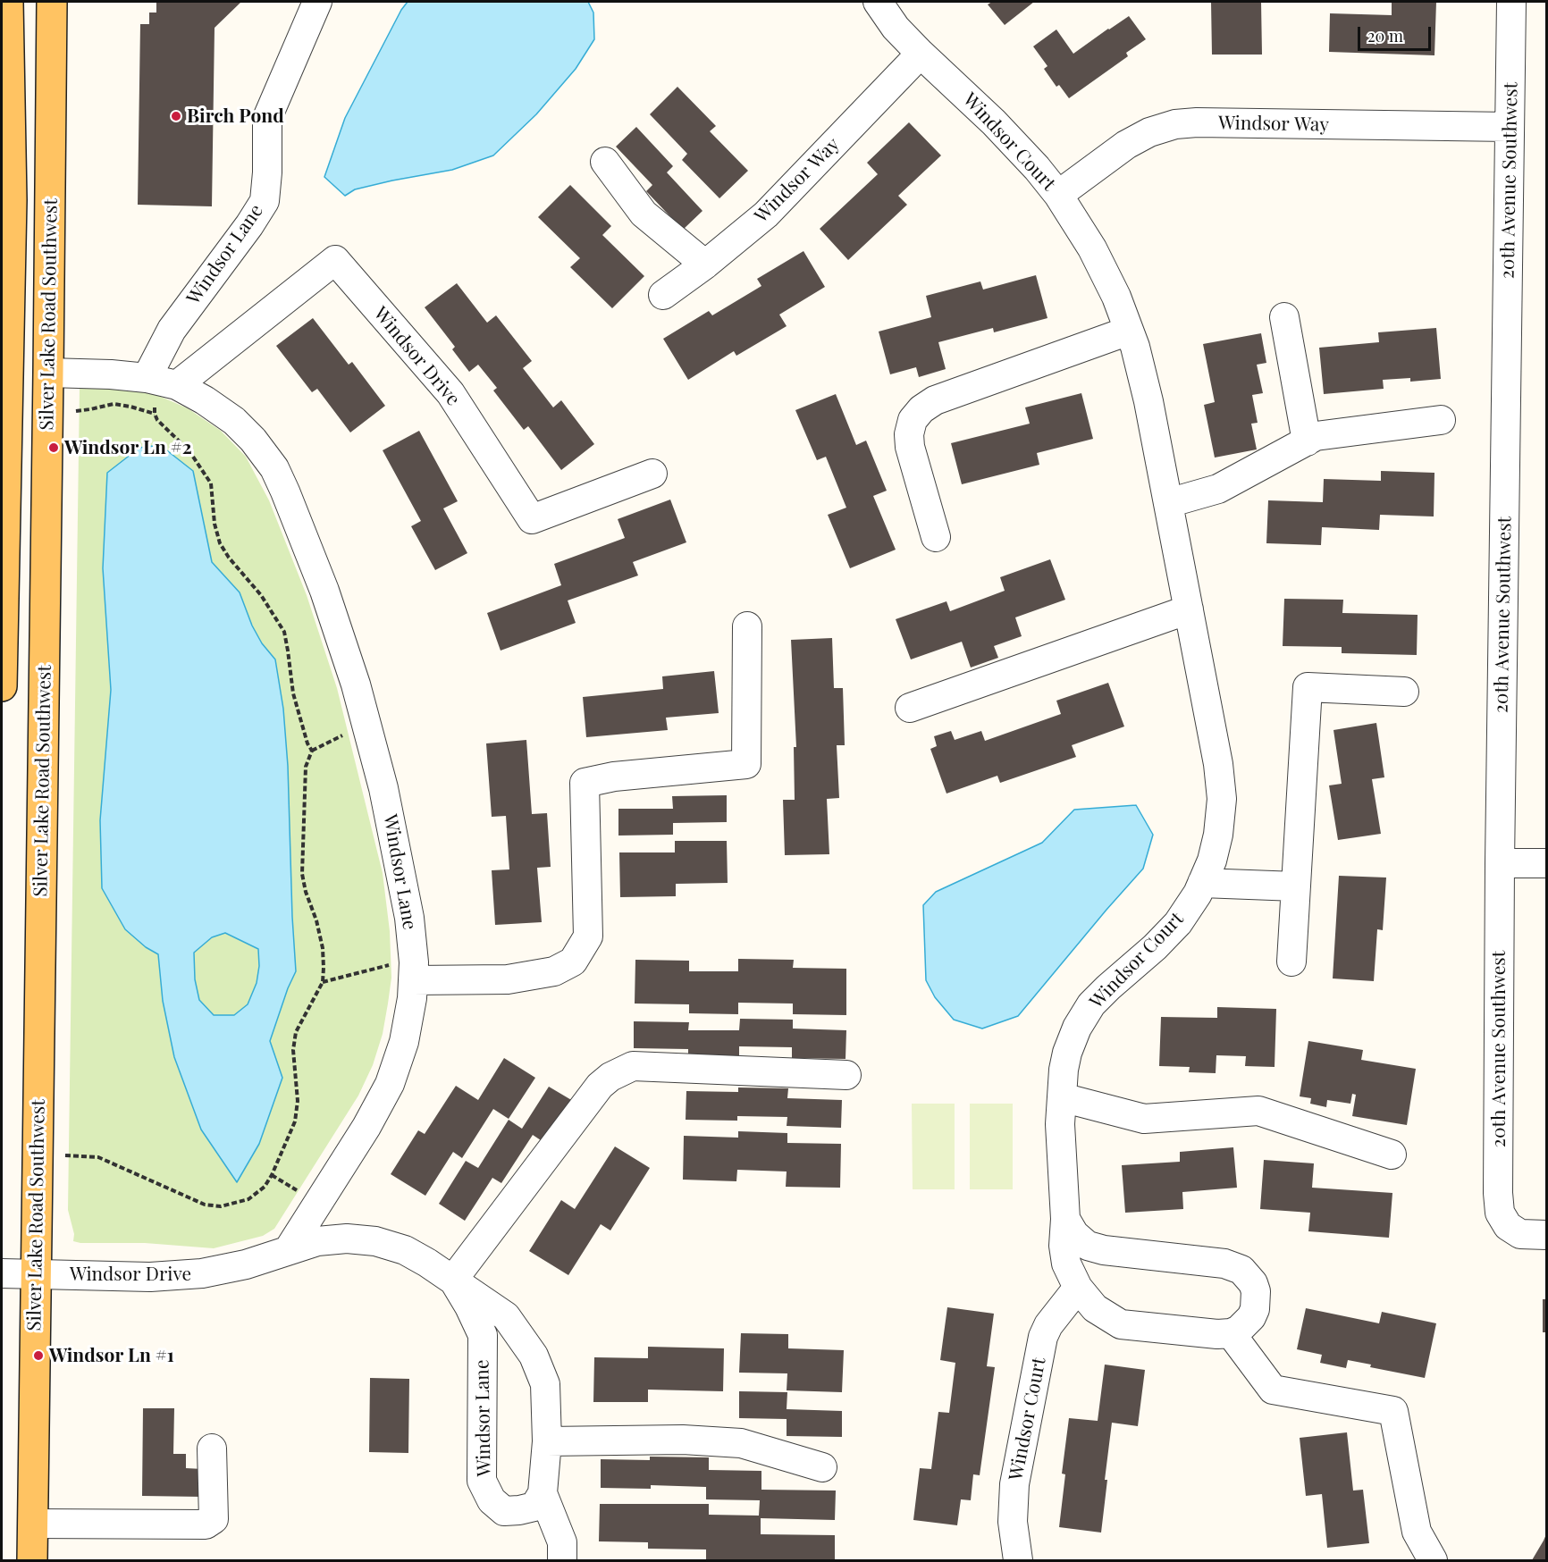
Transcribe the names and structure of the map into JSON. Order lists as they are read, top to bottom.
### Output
{
  "streets": {
    "main road": ["Silver Lake Road Southwest"],
    "street": [
      "Windsor Way",
      "Windsor Court",
      "20th Avenue Southwest",
      "Windsor Lane",
      "Windsor Drive"
    ]
  },
  "crossings": [
    ["Windsor Way", "Windsor Court"],
    ["Windsor Way", "20th Avenue Southwest"],
    ["Windsor Lane", "Silver Lake Road Southwest"],
    ["Windsor Lane", "Windsor Drive"],
    ["Silver Lake Road Southwest", "Windsor Drive"]
  ],
  "places": ["Birch Pond", "Windsor Ln #2", "Windsor Ln #1"],
  "scale_bar": "20 m"
}
